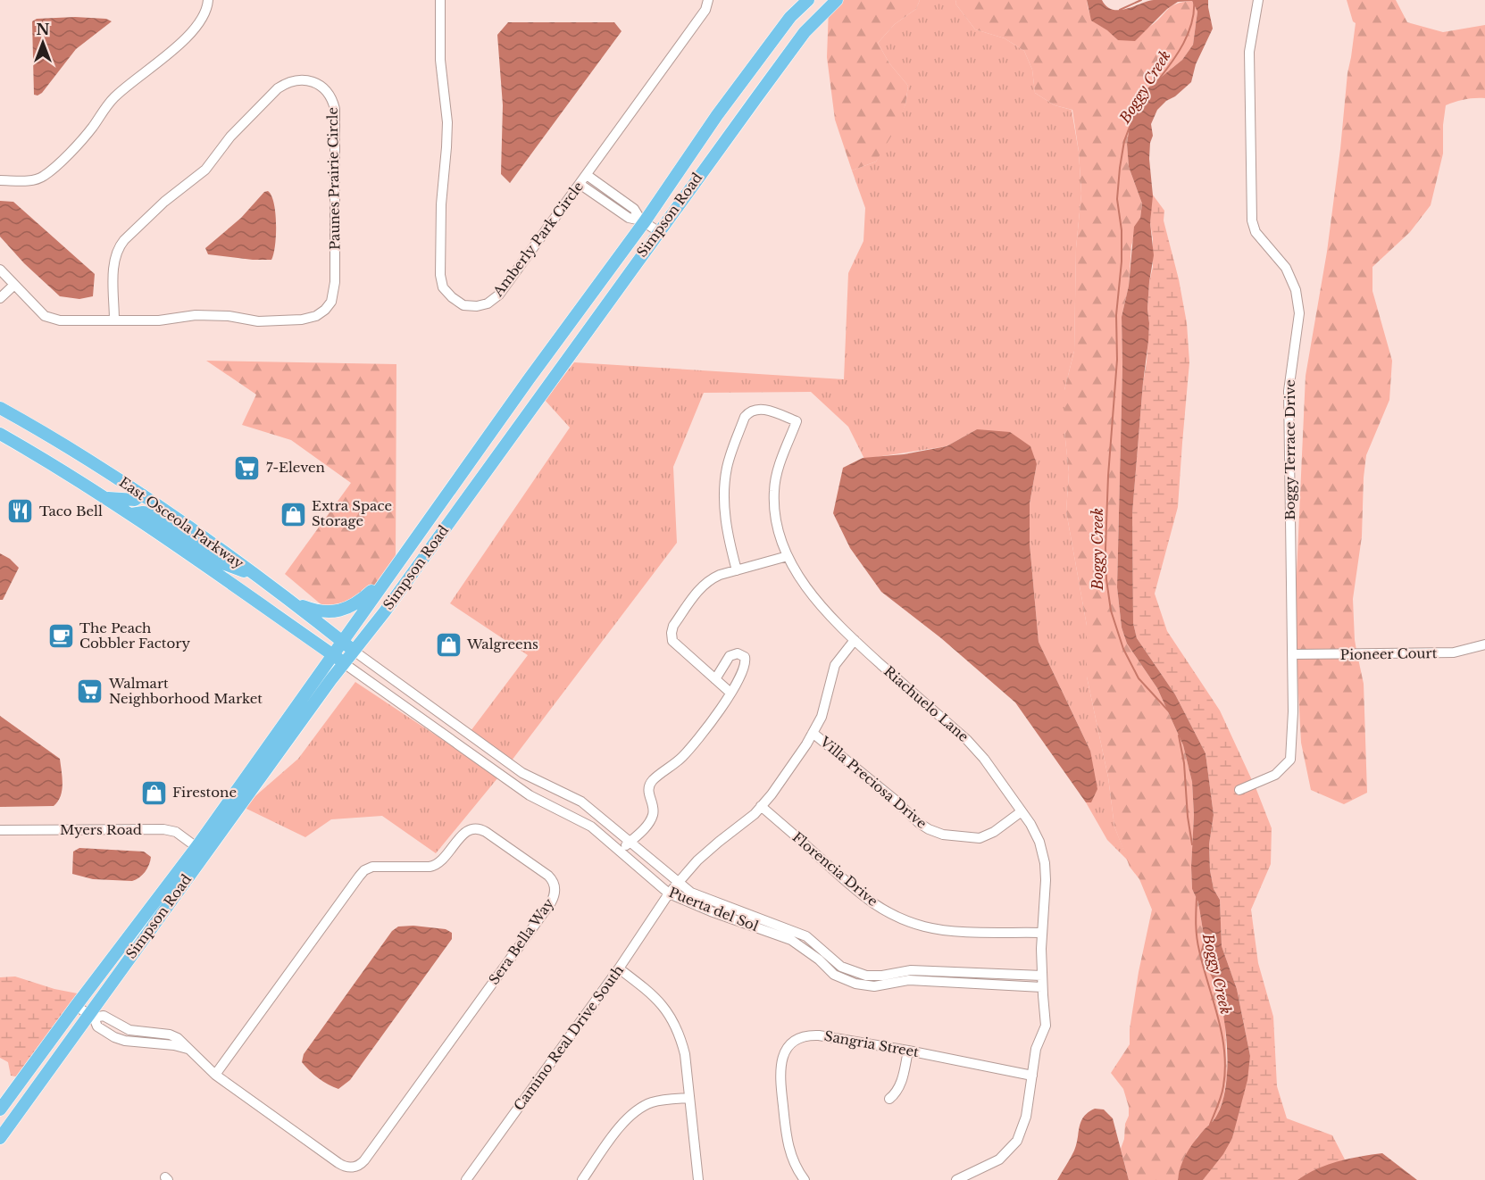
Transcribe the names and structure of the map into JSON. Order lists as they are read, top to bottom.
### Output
{
  "streets": {
    "main road": ["Simpson Road", "East Osceola Parkway"],
    "street": [
      "Paunes Prairie Circle",
      "Amberly Park Circle",
      "Boggy Terrace Drive",
      "Pioneer Court",
      "Riachuelo Lane",
      "Villa Preciosa Drive",
      "Myers Road",
      "Florencia Drive",
      "Puerta del Sol",
      "Sera Bella Way",
      "Camino Real Drive South",
      "Sangria Street"
    ]
  },
  "crossings": [
    ["Simpson Road", "East Osceola Parkway"],
    ["Simpson Road", "Myers Road"],
    ["Simpson Road", "Puerta del Sol"],
    ["Simpson Road", "Sera Bella Way"],
    ["Boggy Terrace Drive", "Pioneer Court"],
    ["East Osceola Parkway", "Puerta del Sol"],
    ["Riachuelo Lane", "Villa Preciosa Drive"],
    ["Riachuelo Lane", "Florencia Drive"],
    ["Riachuelo Lane", "Puerta del Sol"],
    ["Riachuelo Lane", "Camino Real Drive South"],
    ["Riachuelo Lane", "Sangria Street"],
    ["Villa Preciosa Drive", "Camino Real Drive South"],
    ["Florencia Drive", "Camino Real Drive South"],
    ["Puerta del Sol", "Camino Real Drive South"]
  ],
  "water": ["Boggy Creek"],
  "places": {
    "supermarket": ["7-Eleven", "Walmart Neighborhood Market"],
    "restaurant": ["Taco Bell"],
    "shop": ["Extra Space Storage", "Walgreens", "Firestone"],
    "cafe": ["The Peach Cobbler Factory"]
  },
  "north": "top"
}
